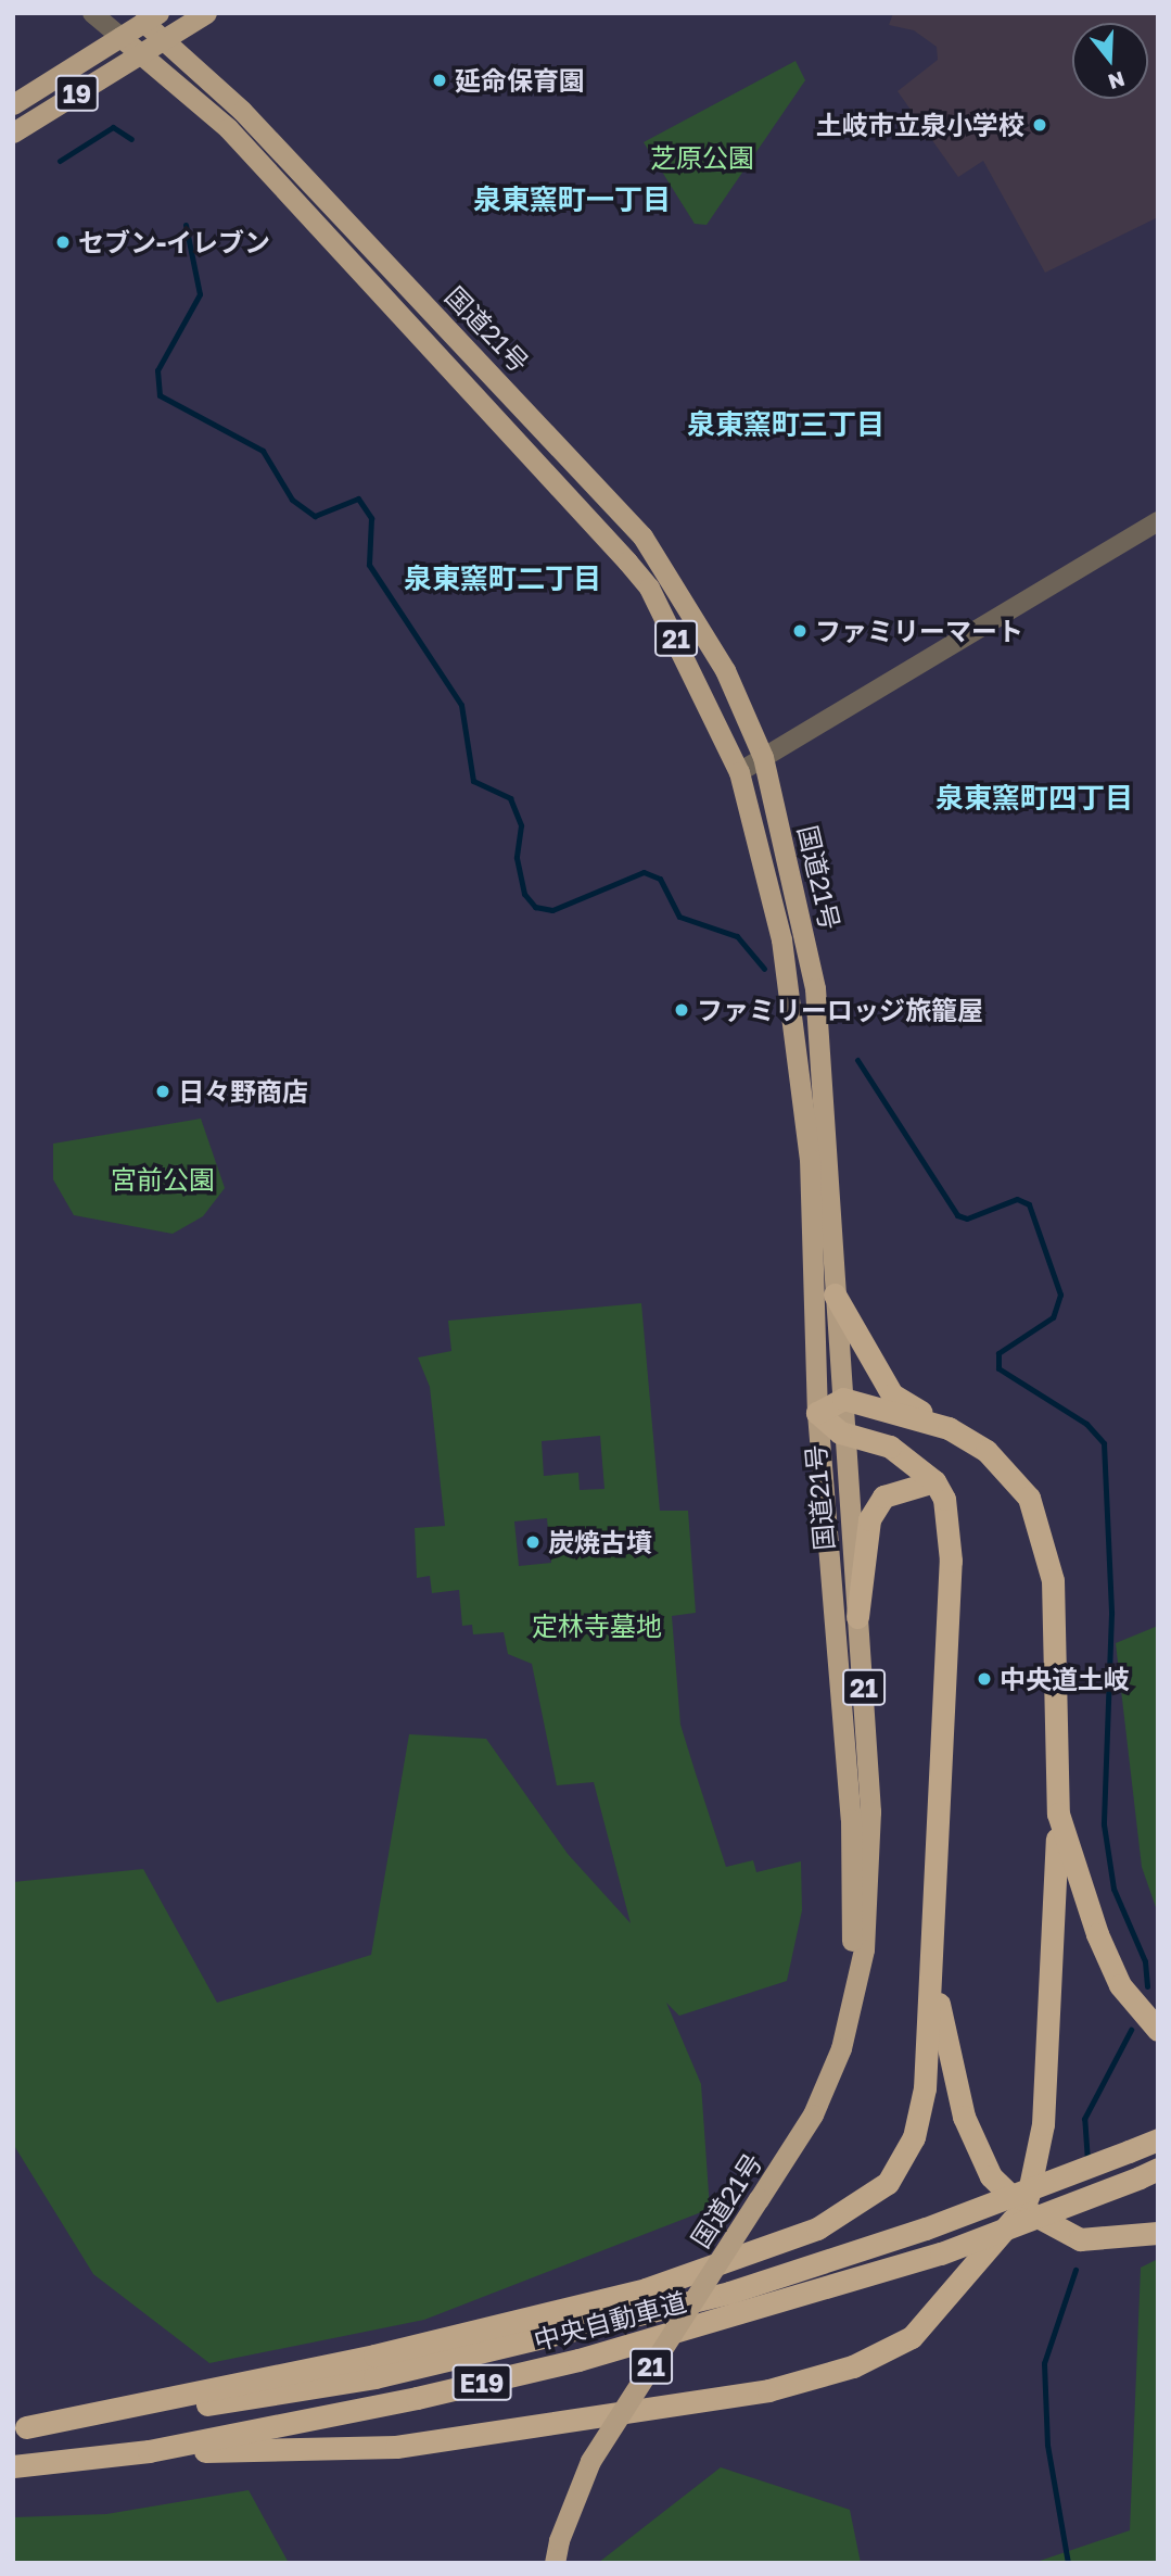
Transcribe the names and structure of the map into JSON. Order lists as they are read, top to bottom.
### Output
{
  "streets": {
    "highway": [
      "19",
      "国道21号",
      "21",
      "中央自動車道",
      "E19"
    ]
  },
  "crossings": [
    ["19", "国道21号"]
  ],
  "districts": [
    "泉東窯町一丁目",
    "泉東窯町三丁目",
    "泉東窯町二丁目",
    "泉東窯町四丁目"
  ],
  "parks": ["芝原公園", "宮前公園", "定林寺墓地"],
  "places": [
    "延命保育園",
    "土岐市立泉小学校",
    "セブン-イレブン",
    "ファミリーマート",
    "ファミリーロッジ旅籠屋",
    "日々野商店",
    "炭焼古墳",
    "中央道土岐"
  ],
  "north": "bottom"
}
